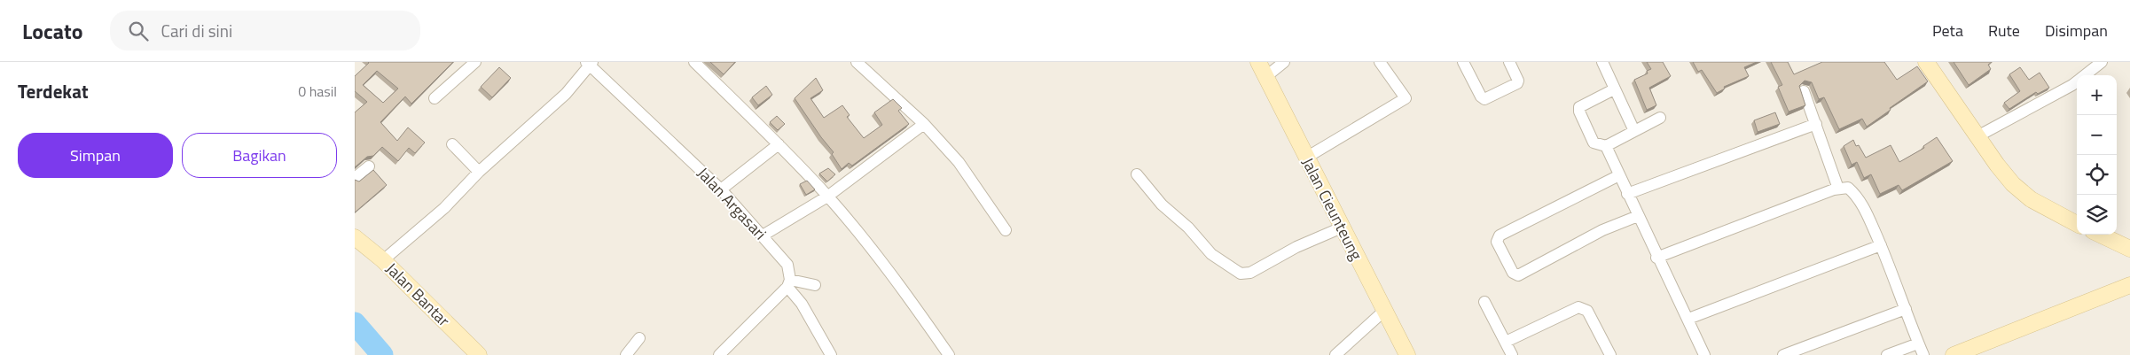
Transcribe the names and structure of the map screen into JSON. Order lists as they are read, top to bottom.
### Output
{
  "streets": {
    "street": ["Jalan Argasari", "Jalan Cieunteung", "Jalan Bantar"]
  },
  "page": {
    "header": "Locato",
    "search": "Cari di sini",
    "nav": ["Peta", "Rute", "Disimpan"],
    "heading": ["Terdekat", "0 hasil"],
    "map_buttons": ["+", "−"],
    "buttons": ["Simpan", "Bagikan"]
  }
}
